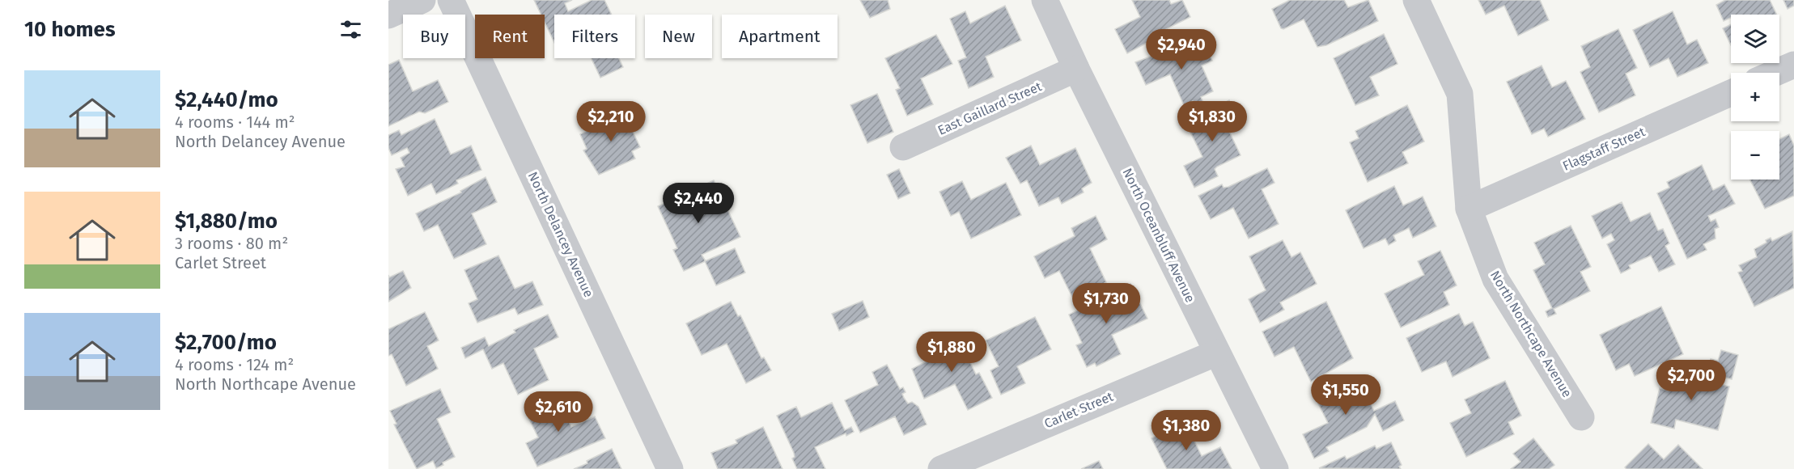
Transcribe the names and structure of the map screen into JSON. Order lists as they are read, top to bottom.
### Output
{
  "streets": {
    "street": [
      "East Gaillard Street",
      "Flagstaff Street",
      "North Delancey Avenue",
      "North Oceanbluff Avenue",
      "North Northcape Avenue",
      "Carlet Street"
    ]
  },
  "crossings": [
    ["East Gaillard Street", "North Oceanbluff Avenue"],
    ["Flagstaff Street", "North Northcape Avenue"],
    ["North Oceanbluff Avenue", "Carlet Street"]
  ],
  "page": {
    "heading": "10 homes",
    "map_buttons": ["+", "−"],
    "chip": [
      "Buy",
      "Rent",
      "Filters",
      "New",
      "Apartment"
    ],
    "price": [
      "$2,940",
      "$2,210",
      "$1,830",
      "$2,440",
      "$1,730",
      "$1,880",
      "$2,700",
      "$1,550",
      "$2,610",
      "$1,380"
    ],
    "list": [
      {
        "name": "$2,440/mo",
        "note": "4 rooms · 144 m² · North Delancey Avenue"
      },
      {
        "name": "$1,880/mo",
        "note": "3 rooms · 80 m² · Carlet Street"
      },
      {
        "name": "$2,700/mo",
        "note": "4 rooms · 124 m² · North Northcape Avenue"
      }
    ]
  }
}
